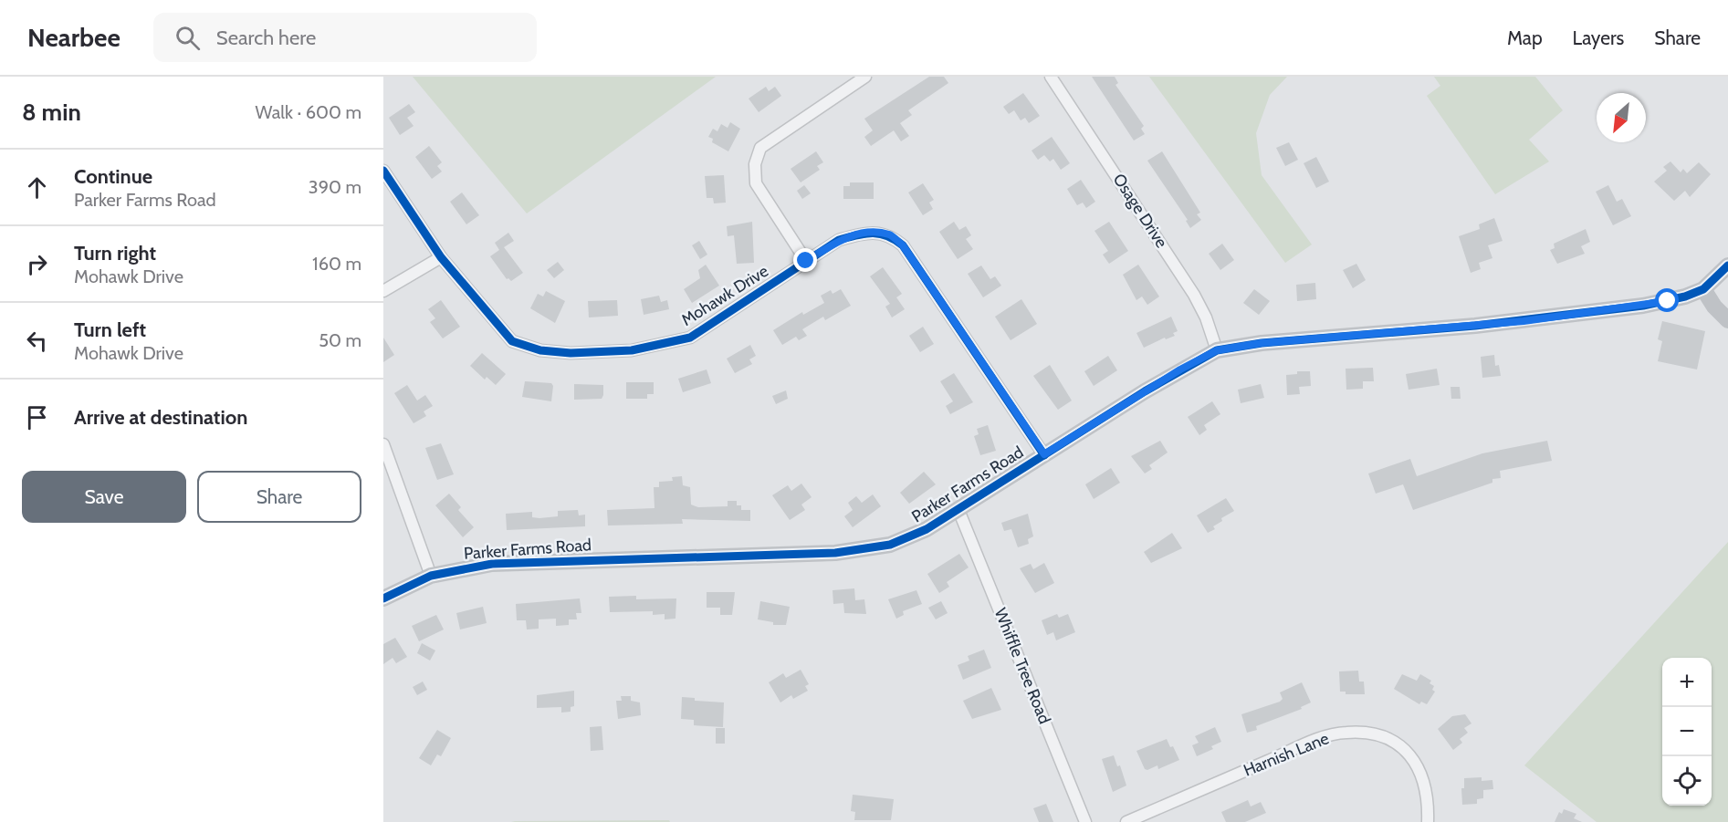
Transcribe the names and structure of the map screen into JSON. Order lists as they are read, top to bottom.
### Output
{
  "streets": {
    "street": [
      "Osage Drive",
      "Mohawk Drive",
      "Parker Farms Road",
      "Whiffle Tree Road",
      "Harnish Lane"
    ]
  },
  "crossings": [
    ["Osage Drive", "Parker Farms Road"],
    ["Mohawk Drive", "Parker Farms Road"],
    ["Parker Farms Road", "Whiffle Tree Road"]
  ],
  "north": "bottom left",
  "page": {
    "header": "Nearbee",
    "search": "Search here",
    "nav": ["Map", "Layers", "Share"],
    "heading": ["8 min", "Walk · 600 m"],
    "list": [
      ["Continue", "Parker Farms Road", "390 m"],
      ["Turn right", "Mohawk Drive", "160 m"],
      ["Turn left", "Mohawk Drive", "50 m"],
      "Arrive at destination"
    ],
    "buttons": ["Save", "Share"],
    "map_buttons": ["+", "−"]
  }
}
